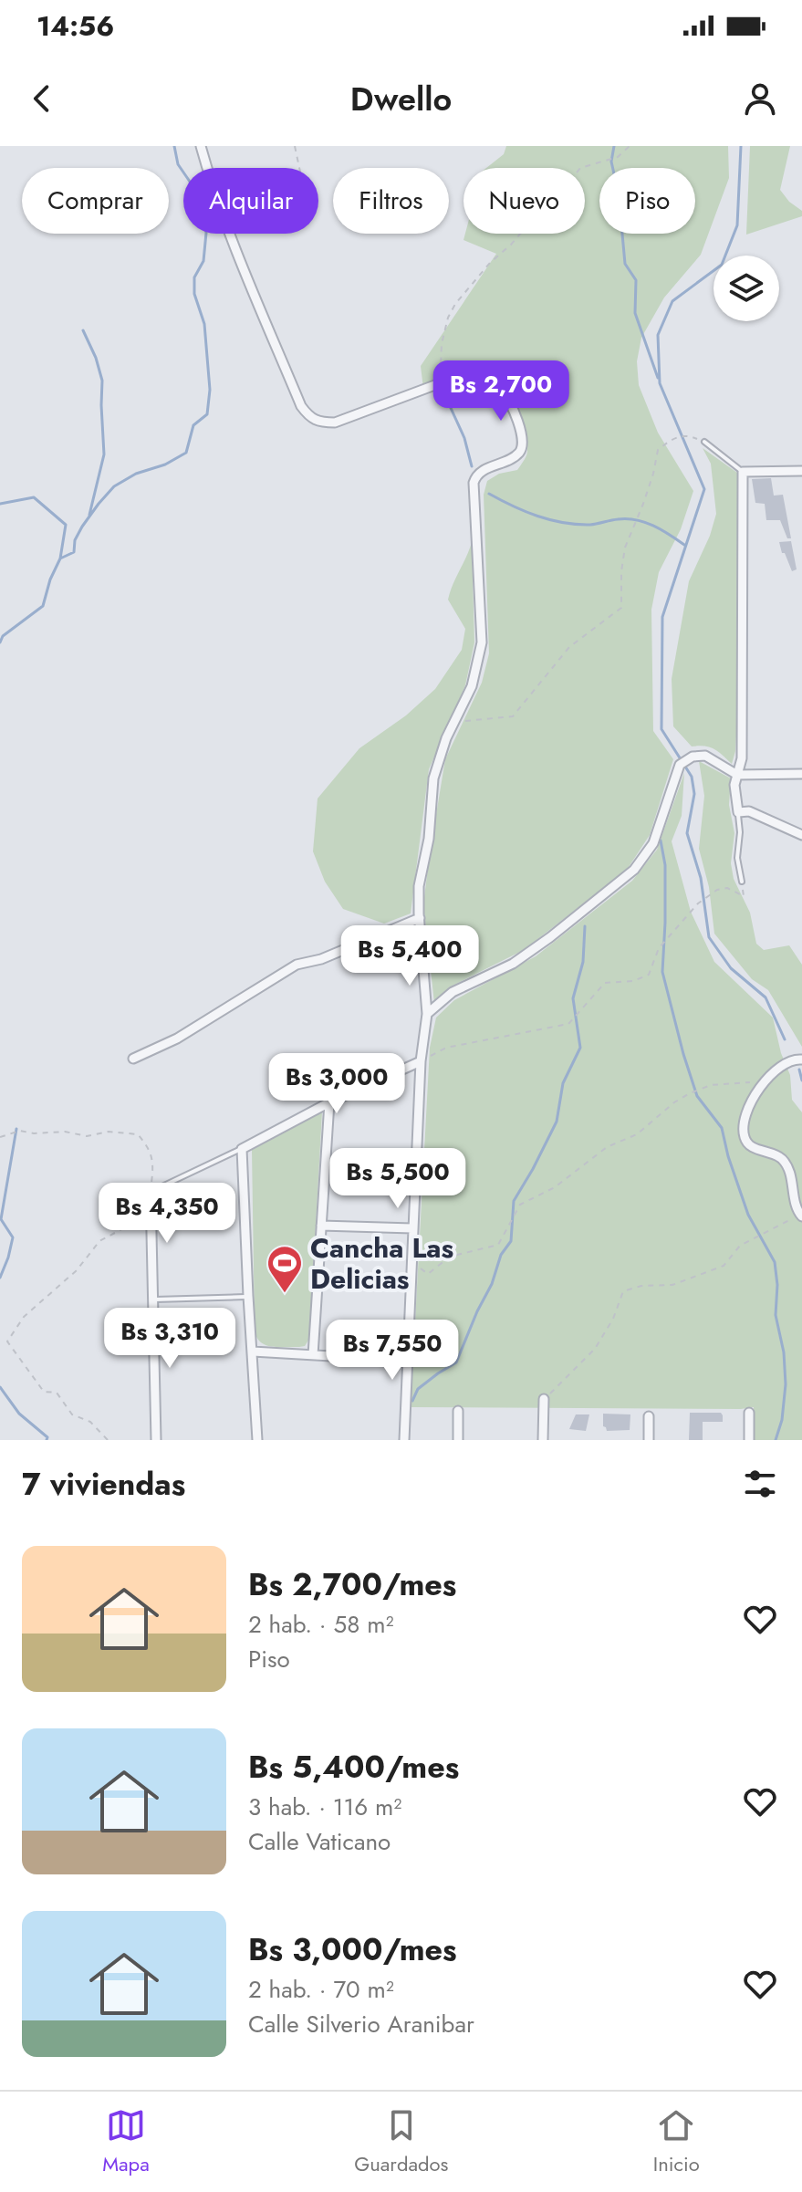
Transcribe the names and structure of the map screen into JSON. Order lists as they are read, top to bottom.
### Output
{
  "places": {
    "sports": ["Cancha Las Delicias"]
  },
  "page": {
    "status": "14:56",
    "header": "Dwello",
    "chip": [
      "Comprar",
      "Alquilar",
      "Filtros",
      "Nuevo",
      "Piso"
    ],
    "price": [
      "Bs 2,700",
      "Bs 5,400",
      "Bs 3,000",
      "Bs 5,500",
      "Bs 4,350",
      "Bs 3,310",
      "Bs 7,550"
    ],
    "heading": "7 viviendas",
    "list": [
      {
        "name": "Bs 2,700/mes",
        "note": "2 hab. · 58 m² · Piso"
      },
      {
        "name": "Bs 5,400/mes",
        "note": "3 hab. · 116 m² · Calle Vaticano"
      },
      {
        "name": "Bs 3,000/mes",
        "note": "2 hab. · 70 m² · Calle Silverio Aranibar"
      }
    ],
    "tabs": ["Mapa", "Guardados", "Inicio"]
  }
}
